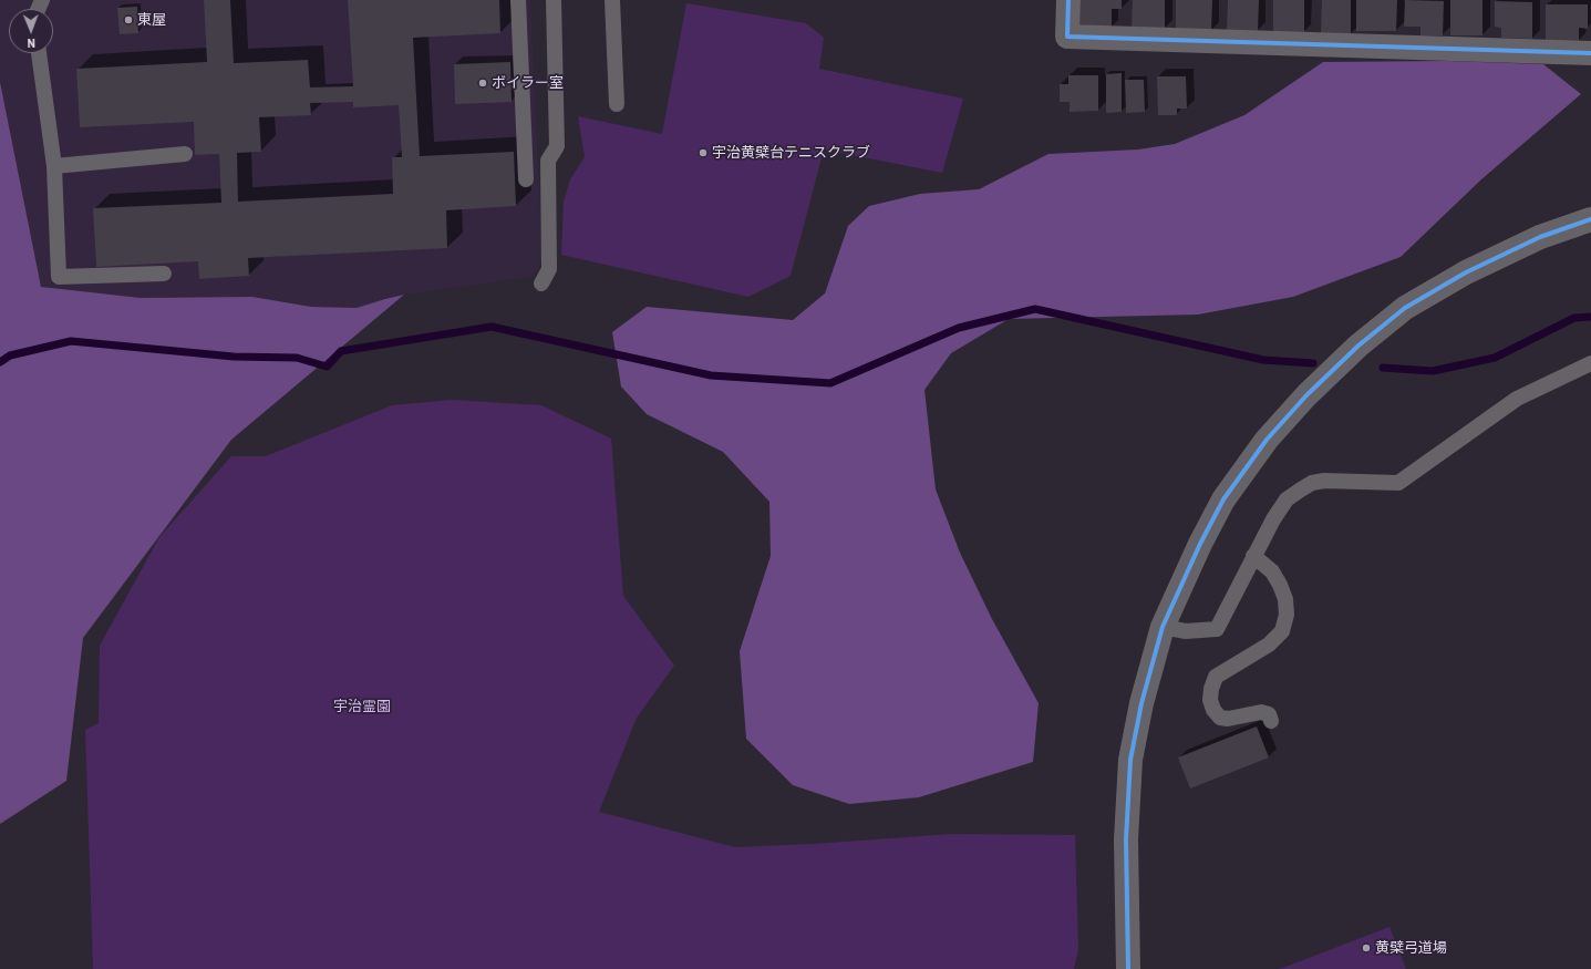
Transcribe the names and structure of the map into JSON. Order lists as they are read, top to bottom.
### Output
{
  "parks": ["宇治霊園"],
  "places": [
    "東屋",
    "ボイラー室",
    "宇治黄檗台テニスクラブ",
    "黄檗弓道場"
  ],
  "north": "bottom"
}
